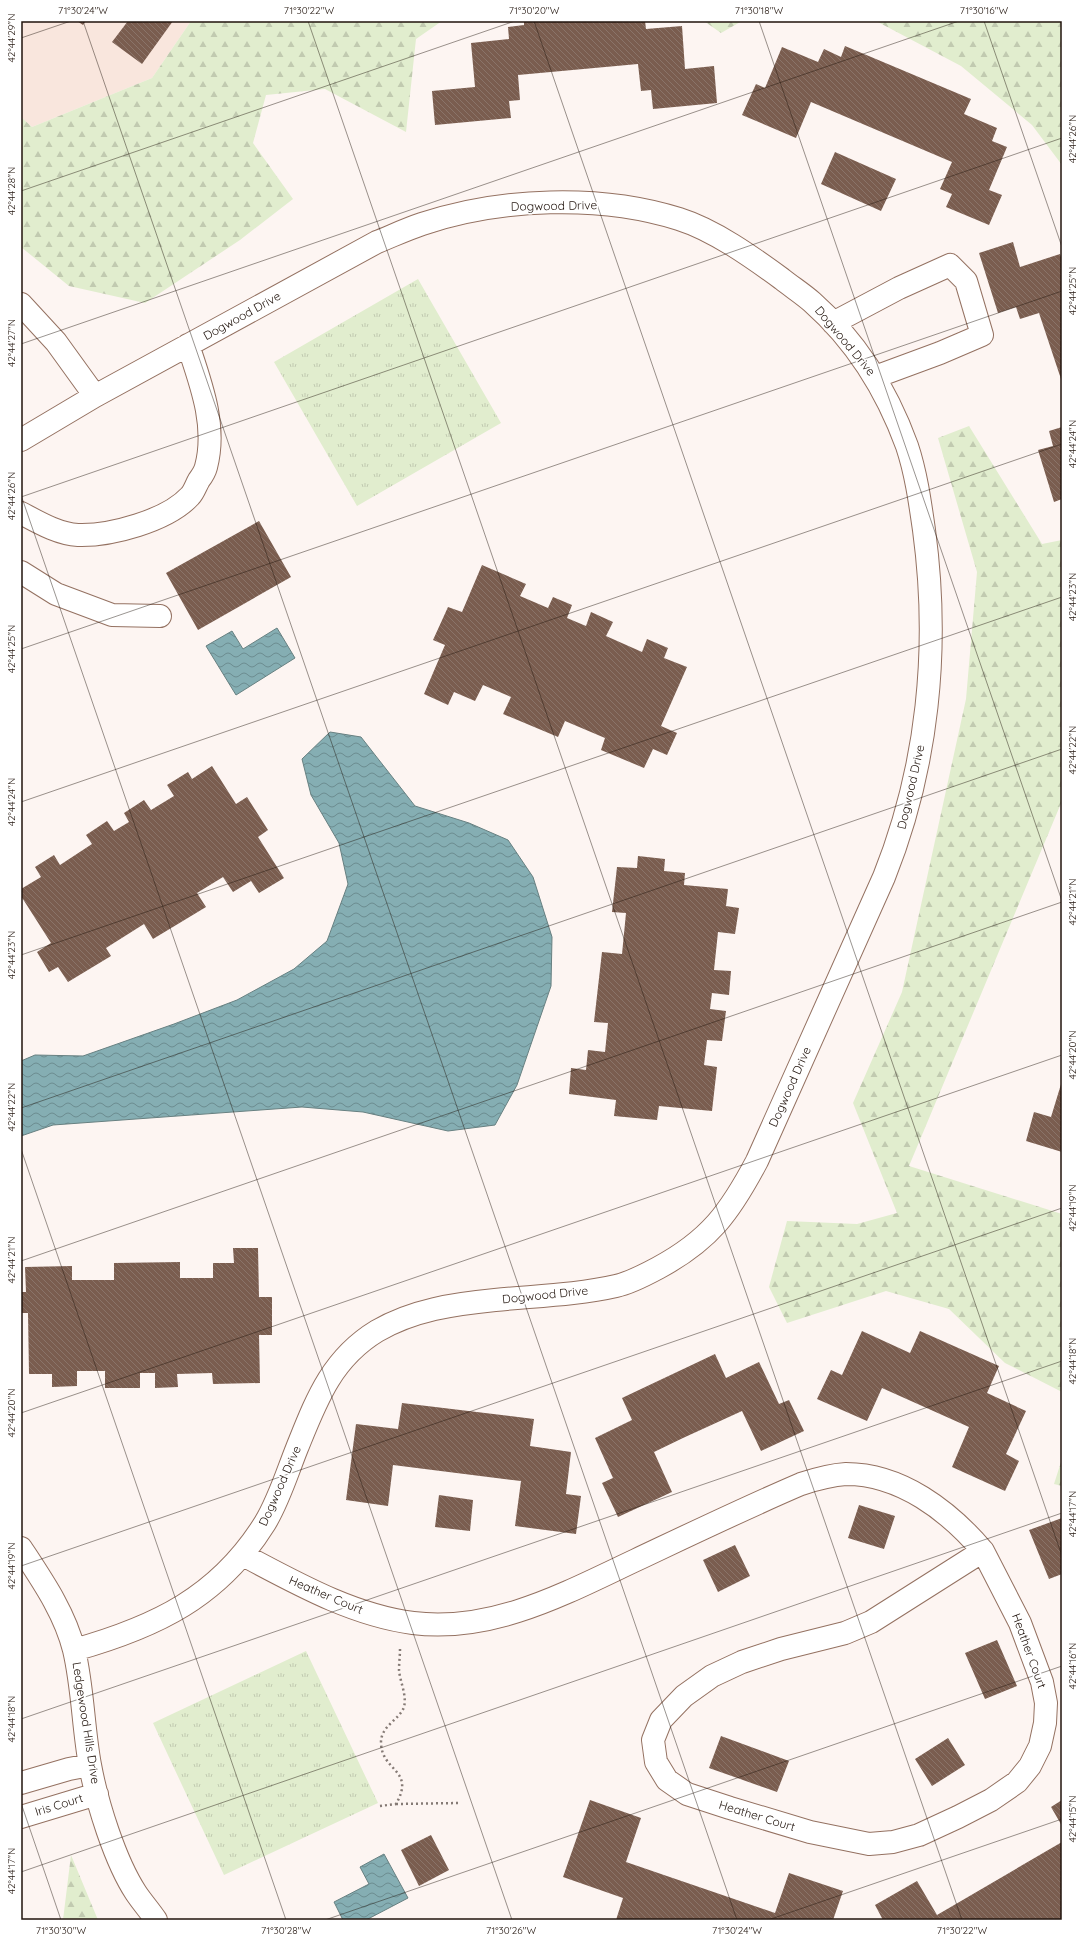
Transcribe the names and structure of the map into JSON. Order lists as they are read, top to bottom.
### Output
{
  "streets": {
    "street": [
      "Dogwood Drive",
      "Heather Court",
      "Ledgewood Hills Drive",
      "Iris Court"
    ]
  },
  "crossings": [
    ["Dogwood Drive", "Heather Court"],
    ["Dogwood Drive", "Ledgewood Hills Drive"],
    ["Ledgewood Hills Drive", "Iris Court"]
  ],
  "coordinates": [
    "71°30'24\"W",
    "71°30'22\"W",
    "71°30'20\"W",
    "71°30'18\"W",
    "71°30'16\"W",
    "42°44'29\"N",
    "42°44'26\"N",
    "42°44'28\"N",
    "42°44'25\"N",
    "42°44'27\"N",
    "42°44'24\"N",
    "42°44'23\"N",
    "42°44'22\"N",
    "42°44'21\"N",
    "42°44'20\"N",
    "42°44'19\"N",
    "42°44'18\"N",
    "42°44'17\"N",
    "42°44'16\"N",
    "42°44'15\"N",
    "71°30'30\"W",
    "71°30'28\"W",
    "71°30'26\"W"
  ]
}
